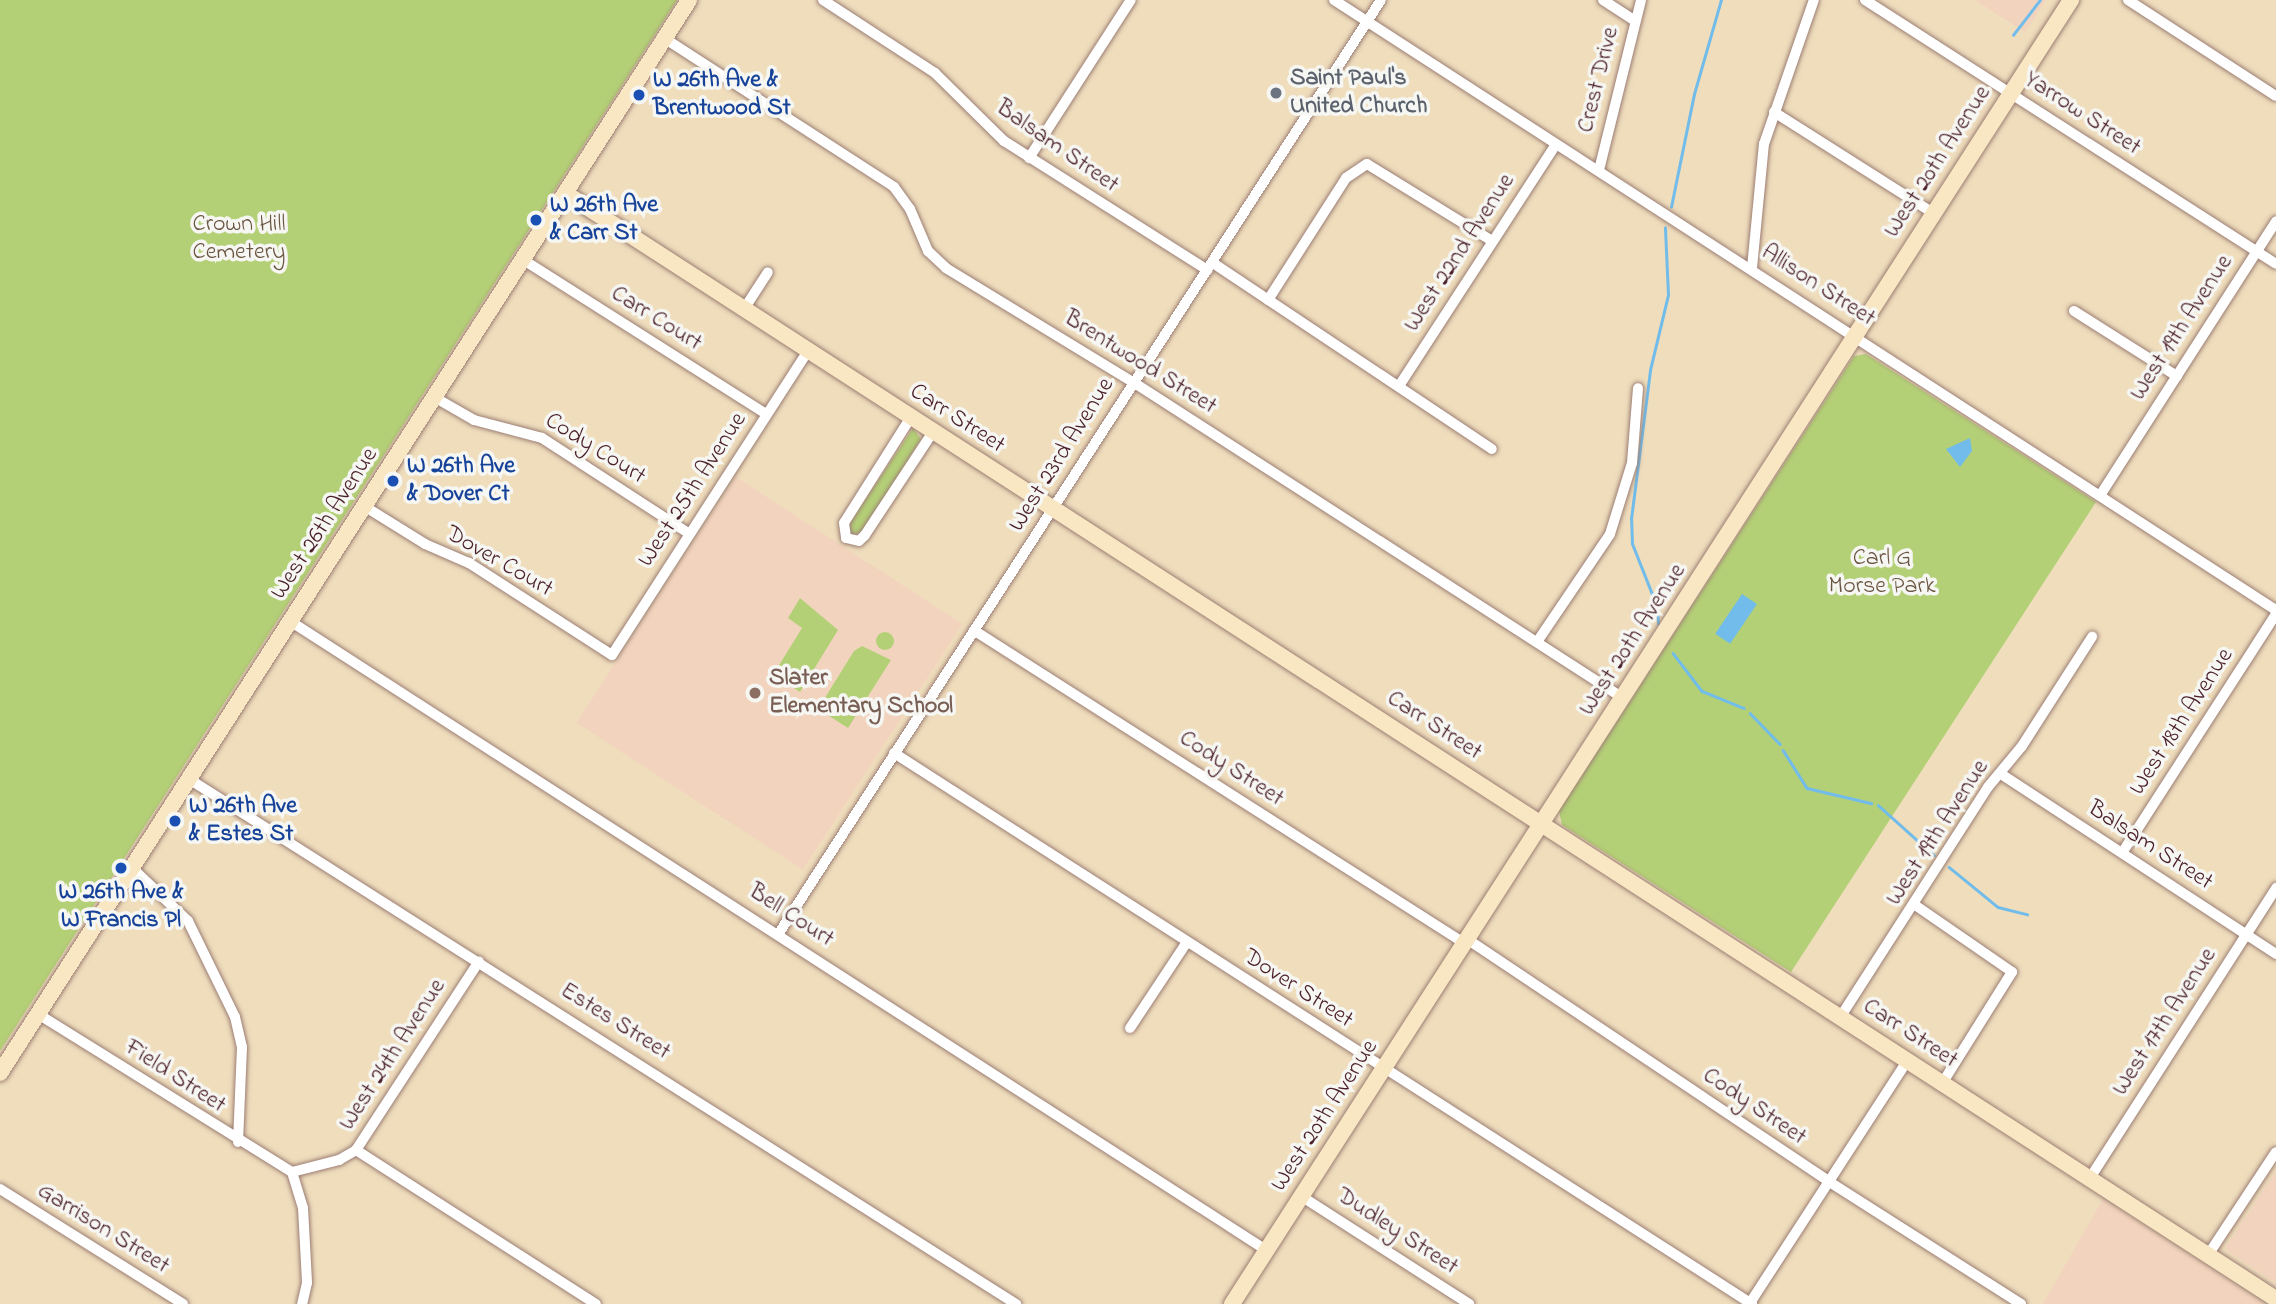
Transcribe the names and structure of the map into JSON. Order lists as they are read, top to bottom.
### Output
{
  "streets": {
    "street": [
      "Crest Drive",
      "Yarrow Street",
      "Balsam Street",
      "West 20th Avenue",
      "West 22nd Avenue",
      "Allison Street",
      "Carr Court",
      "West 19th Avenue",
      "Brentwood Street",
      "Carr Street",
      "Cody Court",
      "West 23rd Avenue",
      "West 25th Avenue",
      "West 26th Avenue",
      "Dover Court",
      "West 18th Avenue",
      "Cody Street",
      "Bell Court",
      "Dover Street",
      "Estes Street",
      "West 17th Avenue",
      "West 24th Avenue",
      "Field Street",
      "Garrison Street",
      "Dudley Street"
    ]
  },
  "crossings": [
    ["Crest Drive", "Allison Street"],
    ["Yarrow Street", "West 20th Avenue"],
    ["Yarrow Street", "West 19th Avenue"],
    ["Balsam Street", "West 22nd Avenue"],
    ["Balsam Street", "West 19th Avenue"],
    ["Balsam Street", "West 23rd Avenue"],
    ["Balsam Street", "West 18th Avenue"],
    ["Balsam Street", "West 17th Avenue"],
    ["West 20th Avenue", "Allison Street"],
    ["West 20th Avenue", "Brentwood Street"],
    ["West 20th Avenue", "Carr Street"],
    ["West 20th Avenue", "Cody Street"],
    ["West 20th Avenue", "Bell Court"],
    ["West 20th Avenue", "Dover Street"],
    ["West 20th Avenue", "Dudley Street"],
    ["West 22nd Avenue", "Allison Street"],
    ["Allison Street", "West 19th Avenue"],
    ["Allison Street", "West 23rd Avenue"],
    ["Allison Street", "West 18th Avenue"],
    ["Carr Court", "West 25th Avenue"],
    ["Carr Court", "West 26th Avenue"],
    ["West 19th Avenue", "Carr Street"],
    ["Brentwood Street", "West 23rd Avenue"],
    ["Brentwood Street", "West 26th Avenue"],
    ["Carr Street", "West 23rd Avenue"],
    ["Carr Street", "West 25th Avenue"],
    ["Carr Street", "West 26th Avenue"],
    ["Carr Street", "West 17th Avenue"],
    ["Cody Court", "West 25th Avenue"],
    ["Cody Court", "West 26th Avenue"],
    ["West 23rd Avenue", "Cody Street"],
    ["West 23rd Avenue", "Bell Court"],
    ["West 23rd Avenue", "Dover Street"],
    ["West 25th Avenue", "Dover Court"],
    ["West 26th Avenue", "Dover Court"],
    ["West 26th Avenue", "Bell Court"],
    ["West 26th Avenue", "Estes Street"],
    ["West 26th Avenue", "Field Street"],
    ["Estes Street", "West 24th Avenue"],
    ["West 24th Avenue", "Field Street"]
  ],
  "parks": ["Crown Hill Cemetery", "Carl G Morse Park"],
  "places": [
    "Saint Paul's United Church",
    "W 26th Ave & Brentwood St",
    "W 26th Ave & Carr St",
    "W 26th Ave & Dover Ct",
    "Slater Elementary School",
    "W 26th Ave & Estes St",
    "W 26th Ave & W Francis Pl"
  ]
}
